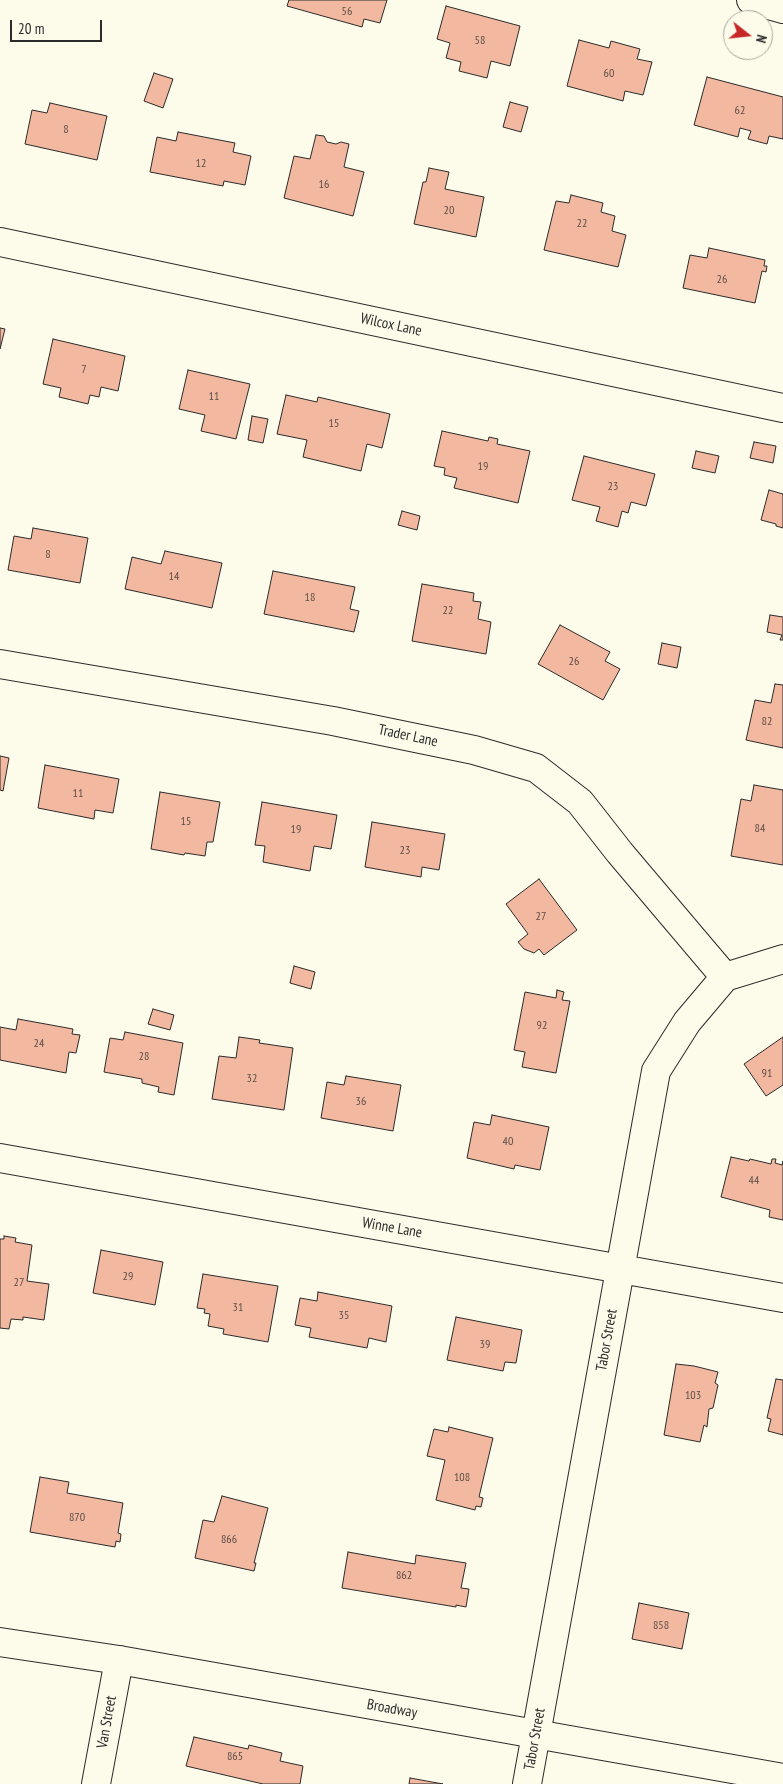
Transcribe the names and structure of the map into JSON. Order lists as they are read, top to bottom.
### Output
{
  "streets": {
    "street": [
      "Wilcox Lane",
      "Trader Lane",
      "Winne Lane",
      "Tabor Street",
      "Broadway",
      "Van Street"
    ]
  },
  "crossings": [
    ["Trader Lane", "Tabor Street"],
    ["Winne Lane", "Tabor Street"],
    ["Tabor Street", "Broadway"],
    ["Broadway", "Van Street"]
  ],
  "house_numbers": [
    "56",
    "58",
    "60",
    "62",
    "8",
    "12",
    "16",
    "20",
    "22",
    "26",
    "7",
    "11",
    "15",
    "19",
    "23",
    "8",
    "14",
    "18",
    "22",
    "26",
    "82",
    "11",
    "15",
    "84",
    "19",
    "23",
    "27",
    "92",
    "24",
    "28",
    "91",
    "32",
    "36",
    "40",
    "44",
    "29",
    "27",
    "31",
    "35",
    "39",
    "103",
    "108",
    "870",
    "866",
    "862",
    "858",
    "865"
  ],
  "scale_bar": "20 m",
  "north": "right"
}
